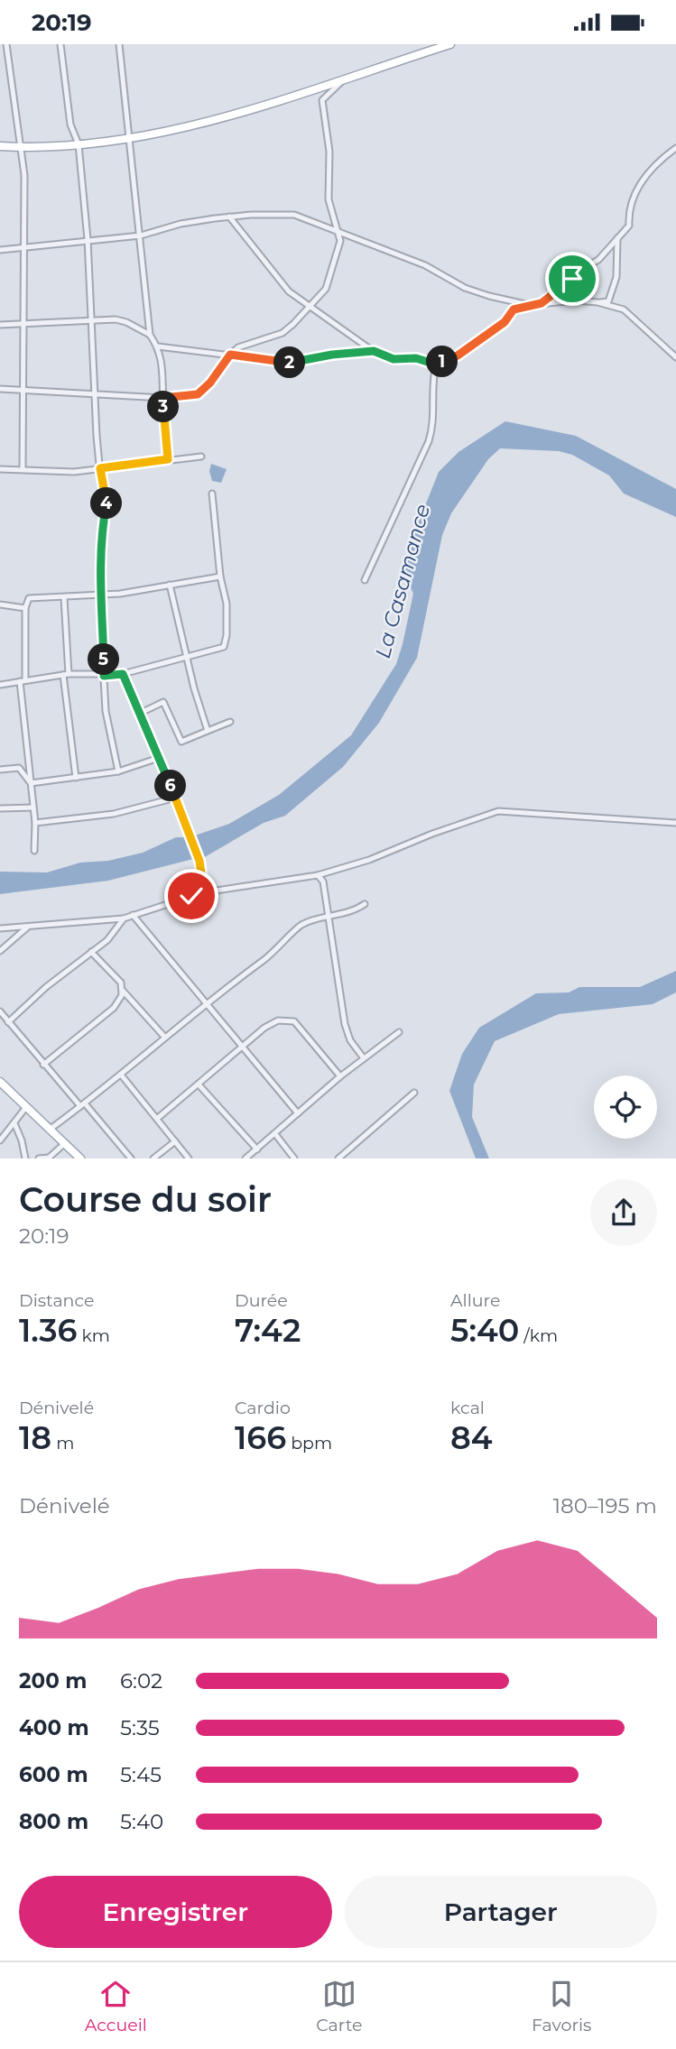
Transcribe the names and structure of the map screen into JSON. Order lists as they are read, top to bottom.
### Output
{
  "water": ["La Casamance"],
  "page": {
    "status": "20:19",
    "pins": [
      "1",
      "2",
      "3",
      "4",
      "5",
      "6"
    ],
    "heading": ["Course du soir", "20:19"],
    "stats": [
      ["Distance", "1.36 km"],
      ["Durée", "7:42"],
      ["Allure", "5:40 /km"],
      ["Dénivelé", "18 m"],
      ["Cardio", "166 bpm"],
      ["kcal", "84"]
    ],
    "chart": ["Dénivelé", "180–195 m"],
    "list": [
      {
        "name": "200 m",
        "note": "6:02"
      },
      {
        "name": "400 m",
        "note": "5:35"
      },
      {
        "name": "600 m",
        "note": "5:45"
      },
      {
        "name": "800 m",
        "note": "5:40"
      }
    ],
    "buttons": ["Enregistrer", "Partager"],
    "tabs": ["Accueil", "Carte", "Favoris"]
  }
}
